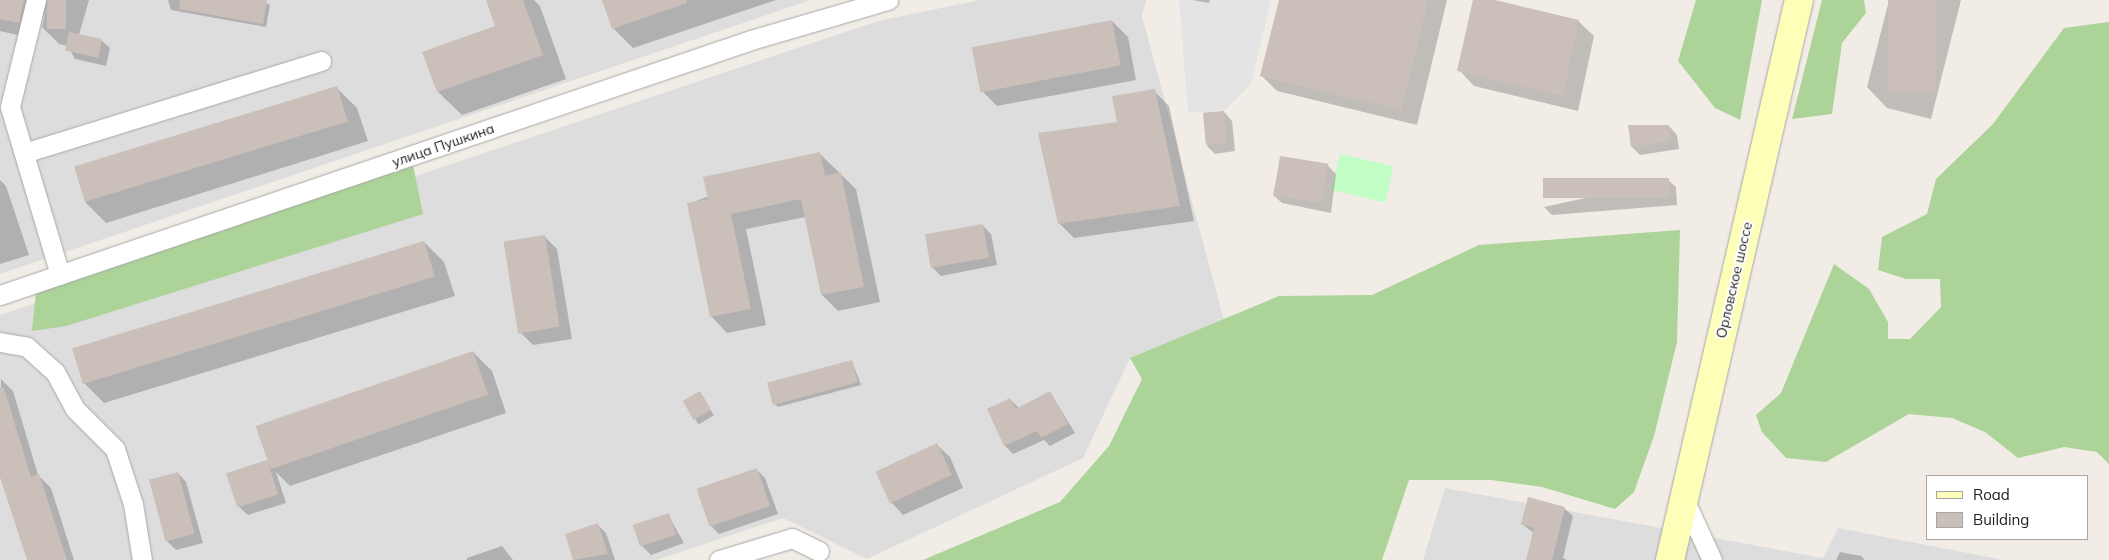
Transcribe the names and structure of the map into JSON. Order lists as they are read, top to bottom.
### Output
{
  "streets": {
    "main road": ["Орловское шоссе"],
    "street": ["улица Пушкина"]
  },
  "legend": ["Road", "Building"]
}
